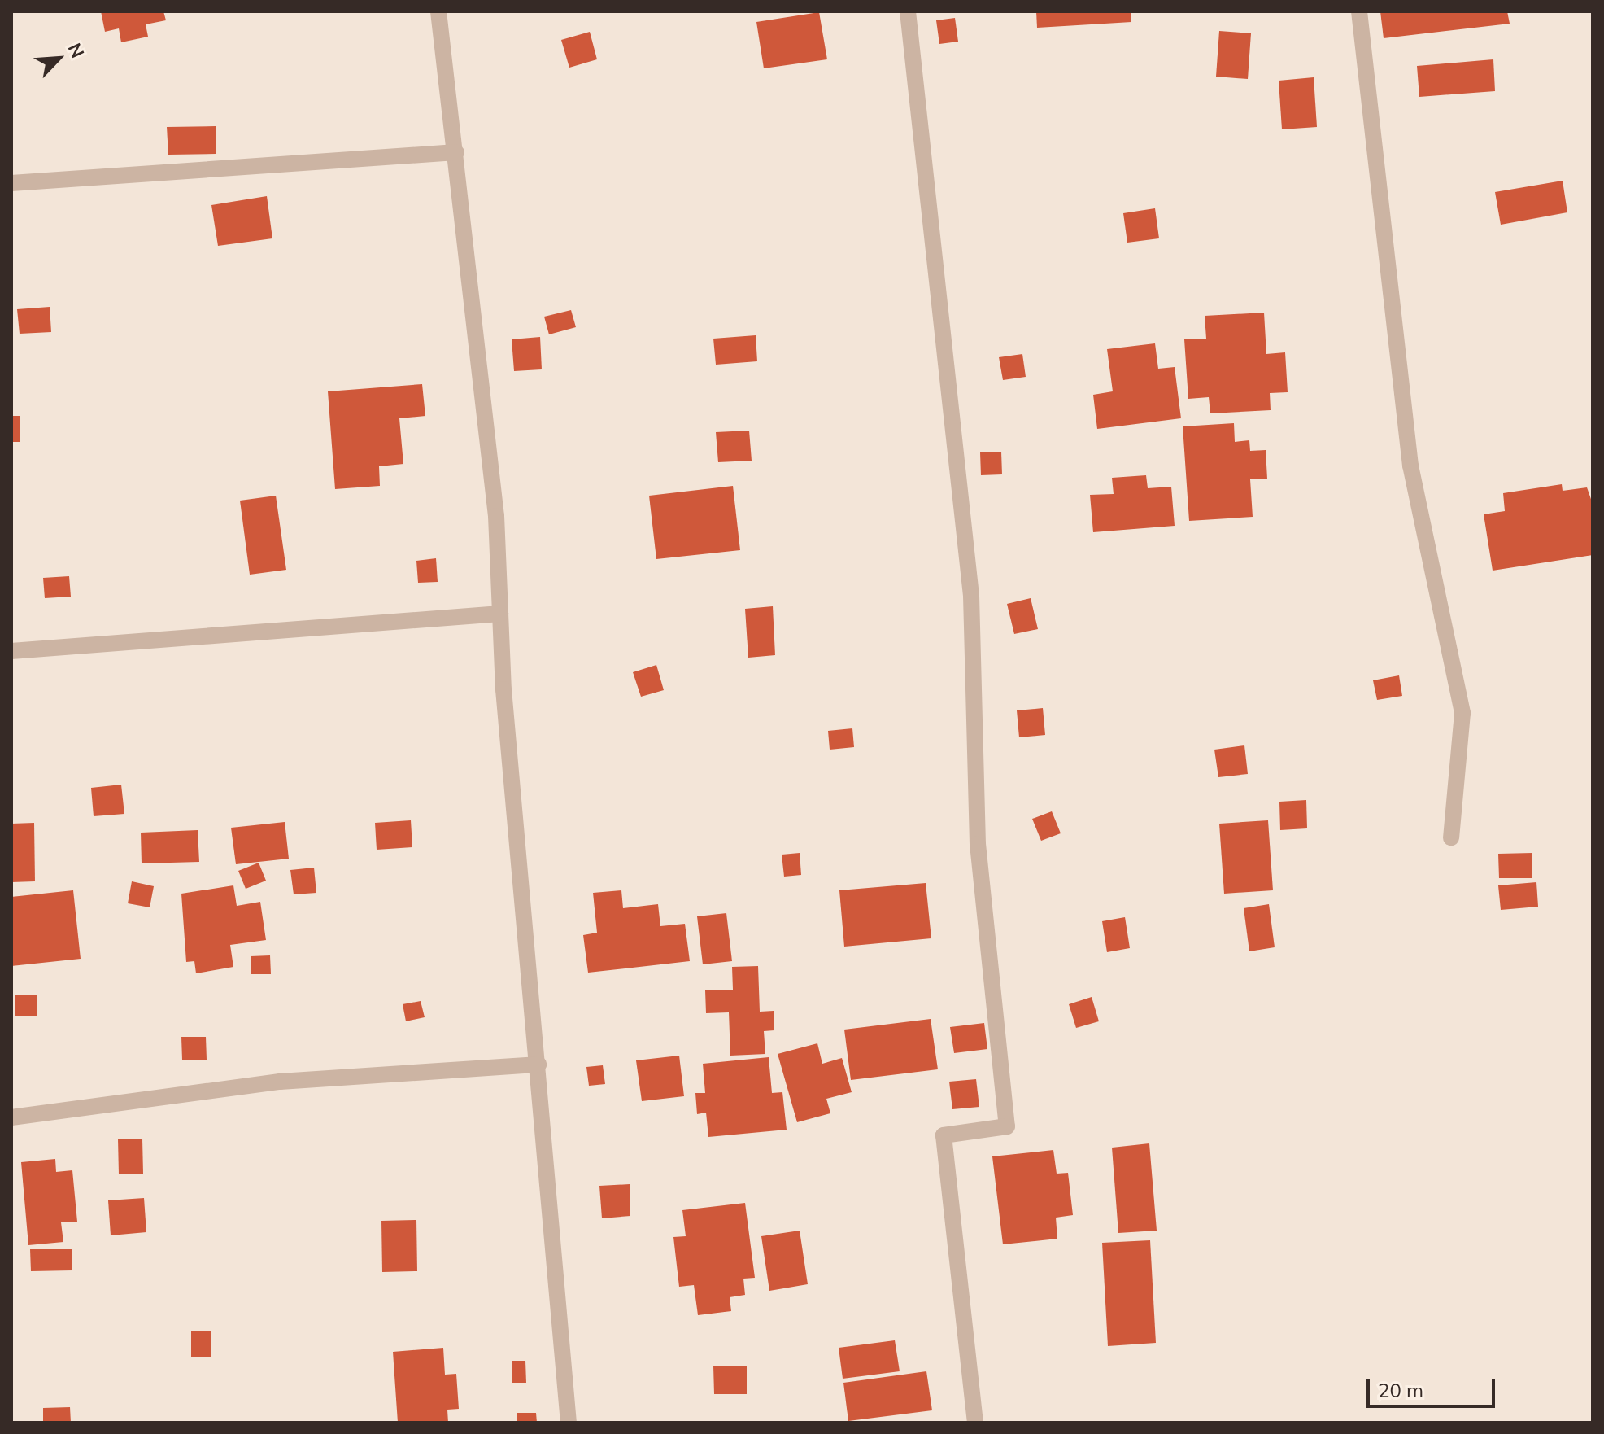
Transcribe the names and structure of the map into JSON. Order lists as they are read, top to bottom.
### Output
{
  "scale_bar": "20 m",
  "north": "top right"
}
